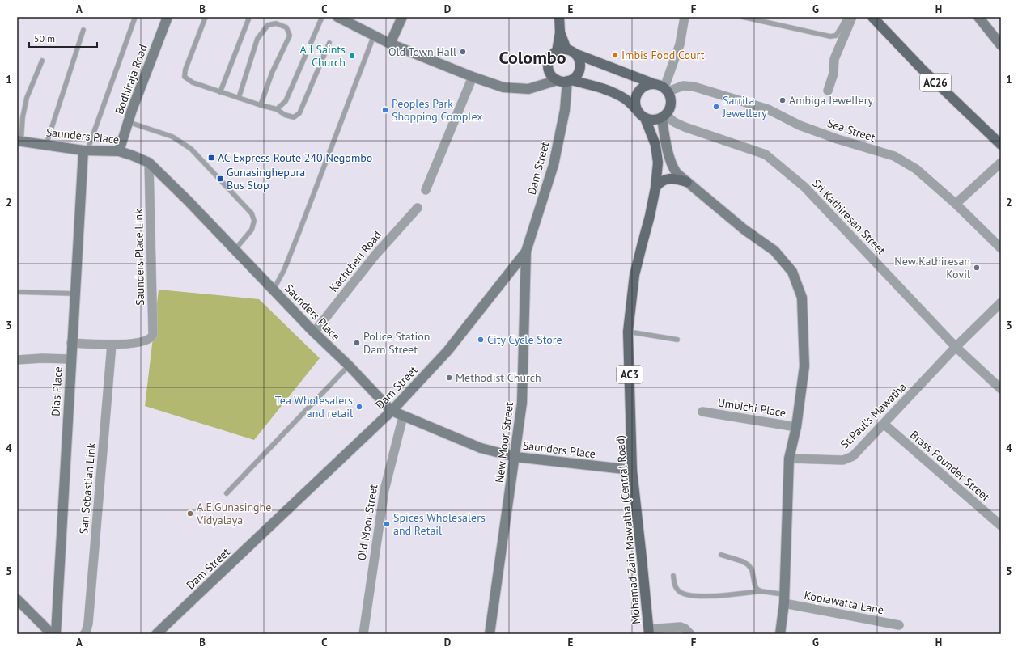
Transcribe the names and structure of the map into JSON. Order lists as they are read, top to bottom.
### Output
{
  "streets": {
    "main road": ["AC26", "AC3", "Mohamad Zain Mawatha (Central Road)"],
    "street": [
      "Bodhiraja Road",
      "Sea Street",
      "Saunders Place",
      "Dam Street",
      "Sri Kathiresan Street",
      "Saunders Place Link",
      "Kachcheri Road",
      "Dias Place",
      "Umbichi Place",
      "St.Paul's Mawatha",
      "New Moor Street",
      "Brass Founder Street",
      "San Sebastian Link",
      "Old Moor Street",
      "Kopiawatta Lane"
    ]
  },
  "crossings": [
    ["Bodhiraja Road", "Saunders Place"],
    ["Sea Street", "Sri Kathiresan Street"],
    ["Sea Street", "Mohamad Zain Mawatha (Central Road)"],
    ["Saunders Place", "Dam Street"],
    ["Saunders Place", "Saunders Place Link"],
    ["Saunders Place", "Kachcheri Road"],
    ["Saunders Place", "Dias Place"],
    ["Saunders Place", "New Moor Street"],
    ["Saunders Place", "Old Moor Street"],
    ["Saunders Place", "Mohamad Zain Mawatha (Central Road)"],
    ["Dam Street", "New Moor Street"],
    ["Sri Kathiresan Street", "St.Paul's Mawatha"],
    ["Sri Kathiresan Street", "Mohamad Zain Mawatha (Central Road)"],
    ["Saunders Place Link", "San Sebastian Link"],
    ["St.Paul's Mawatha", "Brass Founder Street"]
  ],
  "districts": ["Colombo"],
  "places": {
    "other": [
      "Old Town Hall",
      "Imbis Food Court",
      "All Saints Church",
      "Ambiga Jewellery",
      "Sarrita Jewellery",
      "Peoples Park Shopping Complex",
      "New Kathiresan Kovil",
      "City Cycle Store",
      "Police Station Dam Street",
      "Methodist Church",
      "Tea Wholesalers and retail",
      "A.E.Gunasinghe Vidyalaya",
      "Spices Wholesalers and Retail"
    ],
    "transit": ["AC Express Route 240 Negombo", "Gunasinghepura Bus Stop"]
  },
  "scale_bar": "50 m",
  "grid": {
    "columns": [
      "A",
      "B",
      "C",
      "D",
      "E",
      "F",
      "G",
      "H"
    ],
    "rows": [
      "1",
      "2",
      "3",
      "4",
      "5"
    ]
  }
}
